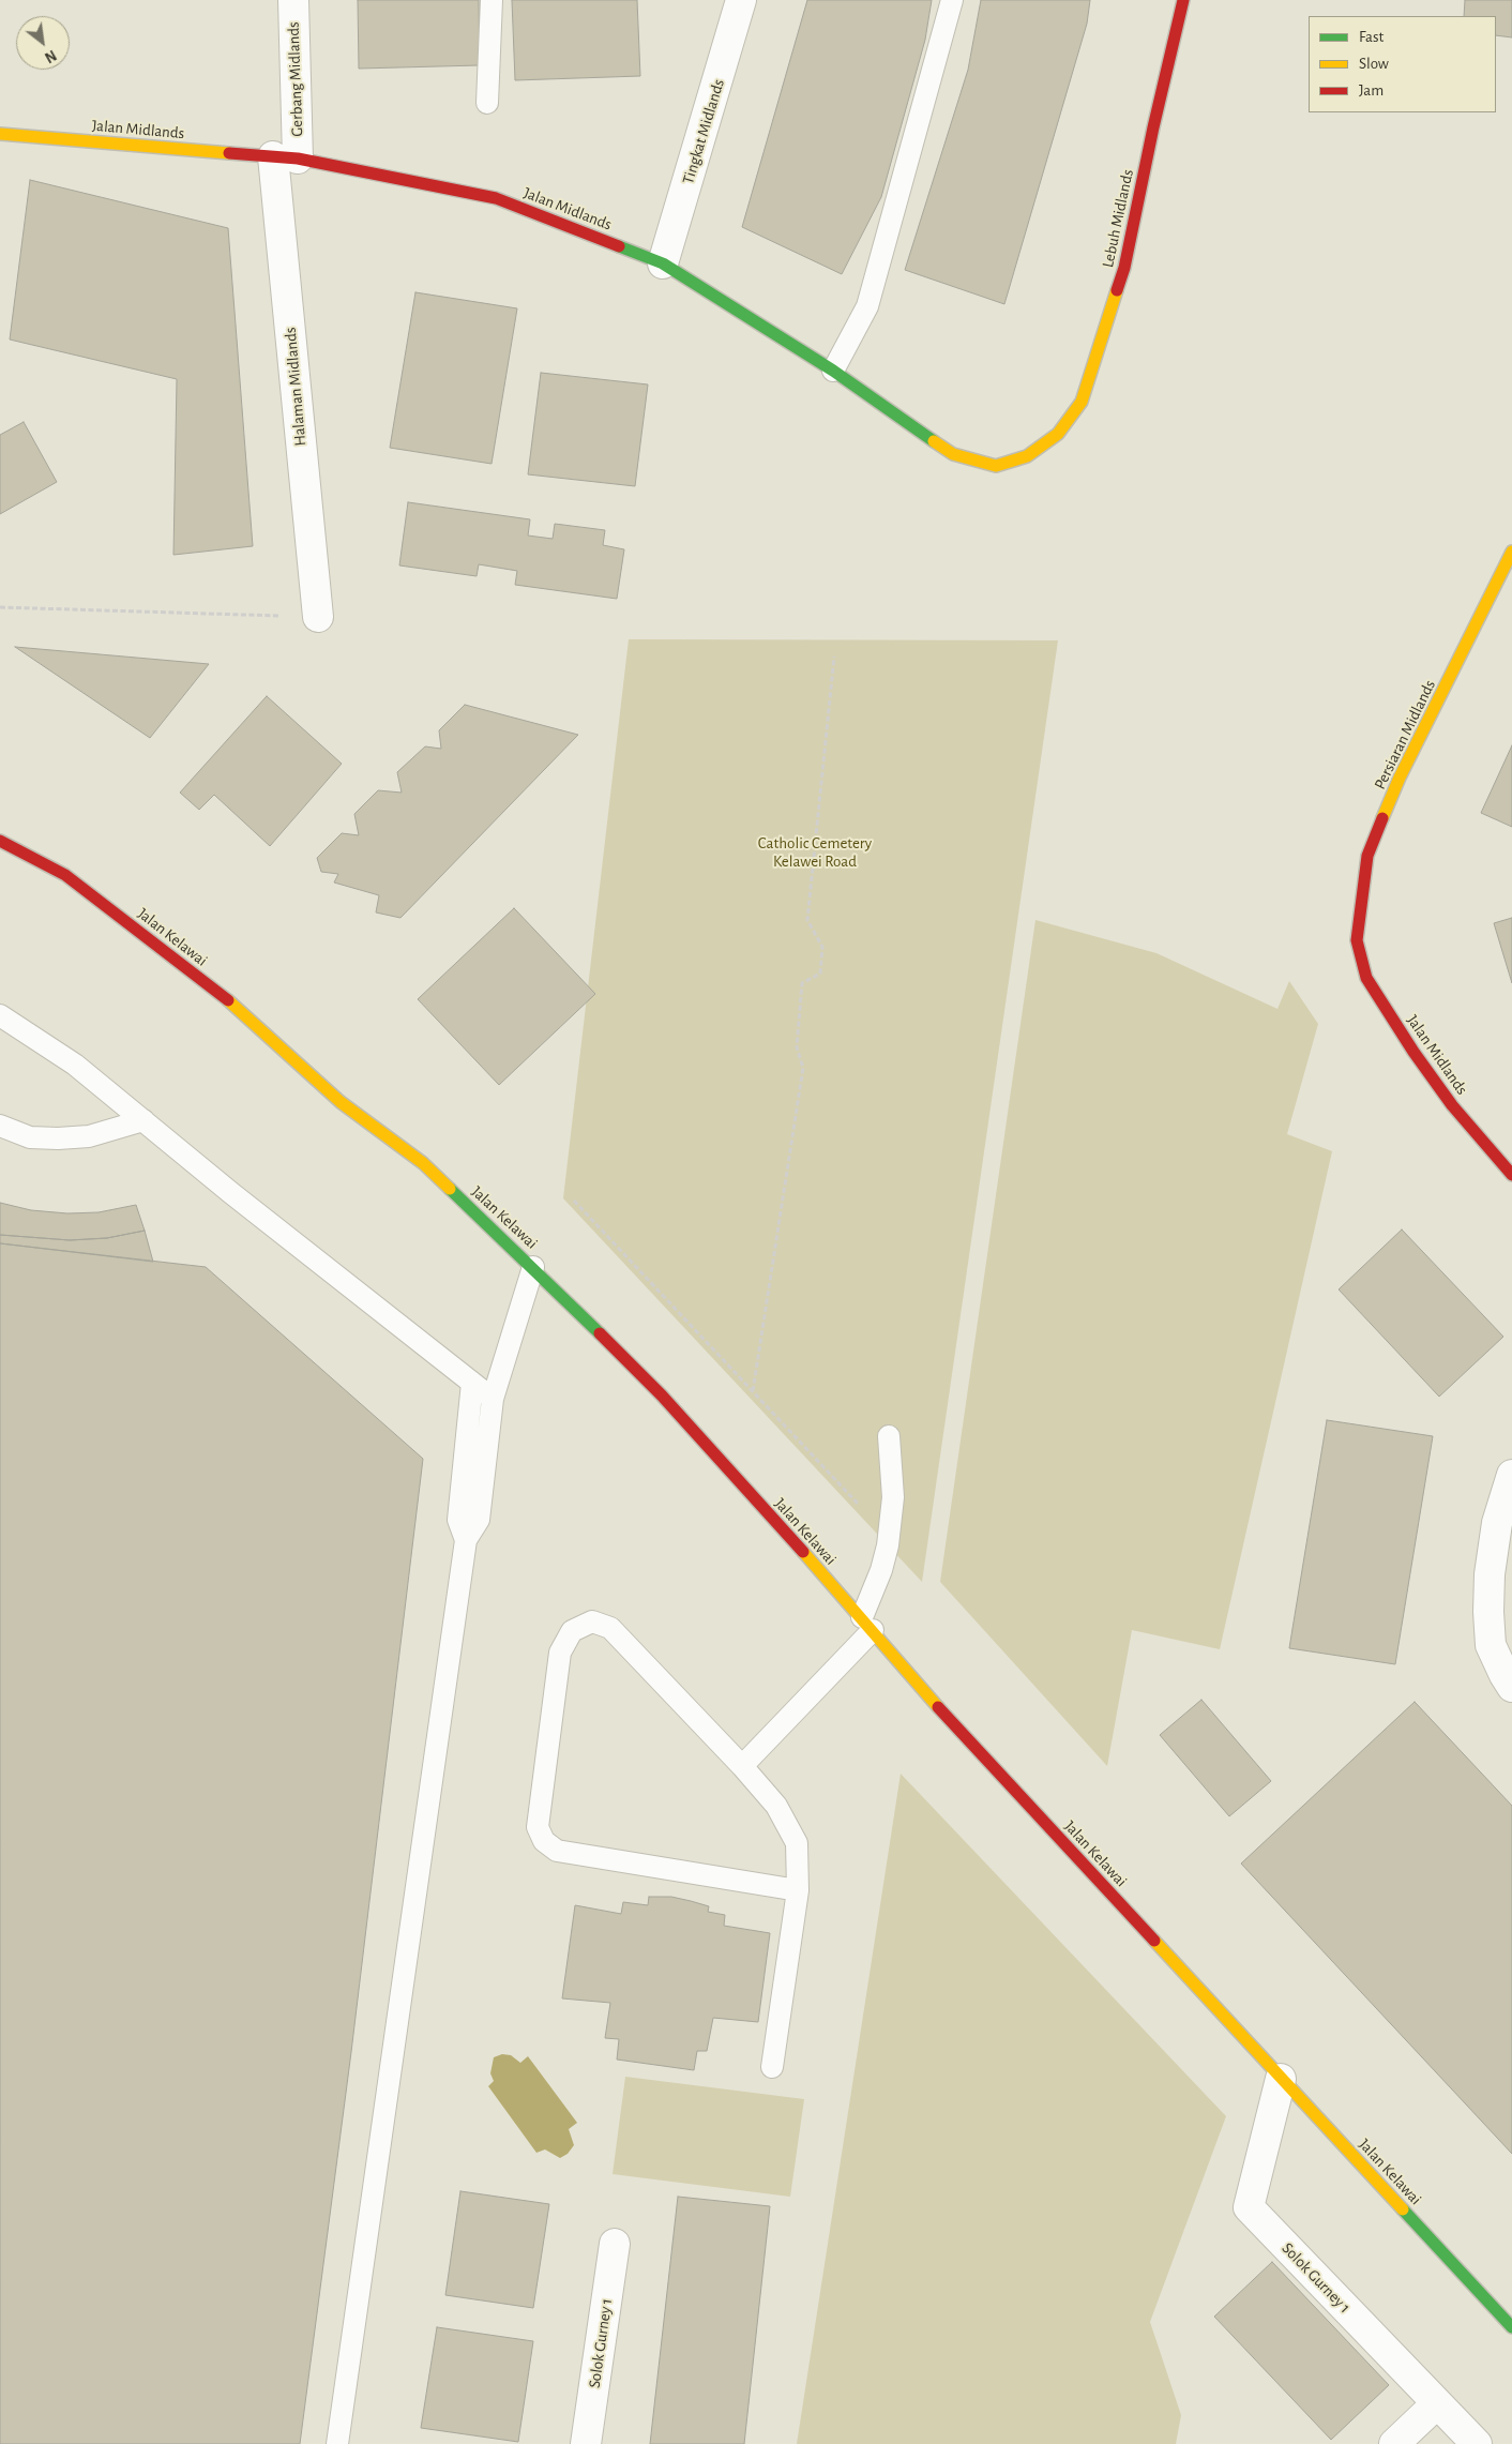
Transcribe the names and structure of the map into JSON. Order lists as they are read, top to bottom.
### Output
{
  "streets": {
    "street": [
      "Gerbang Midlands",
      "Jalan Midlands",
      "Tingkat Midlands",
      "Lebuh Midlands",
      "Halaman Midlands",
      "Persiaran Midlands",
      "Jalan Kelawai",
      "Solok Gurney 1"
    ]
  },
  "crossings": [
    ["Gerbang Midlands", "Jalan Midlands"],
    ["Gerbang Midlands", "Halaman Midlands"],
    ["Jalan Midlands", "Tingkat Midlands"],
    ["Jalan Midlands", "Lebuh Midlands"],
    ["Jalan Midlands", "Halaman Midlands"],
    ["Jalan Midlands", "Persiaran Midlands"],
    ["Jalan Kelawai", "Solok Gurney 1"]
  ],
  "parks": ["Catholic Cemetery Kelawei Road"],
  "legend": ["Fast", "Slow", "Jam"],
  "north": "bottom right"
}
